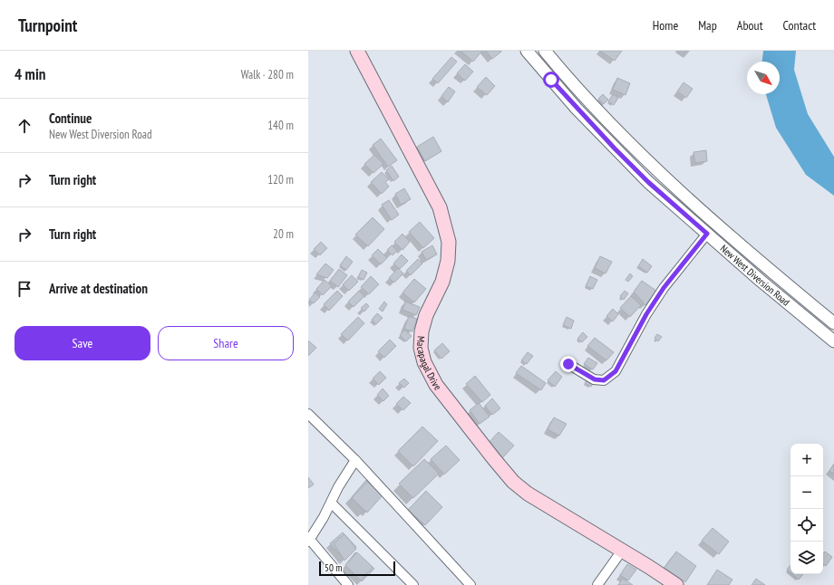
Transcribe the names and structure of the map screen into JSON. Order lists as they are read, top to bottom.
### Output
{
  "streets": {
    "main road": ["Macapagal Drive"],
    "street": ["New West Diversion Road"]
  },
  "scale_bar": "50 m",
  "north": "bottom right",
  "page": {
    "header": "Turnpoint",
    "nav": [
      "Home",
      "Map",
      "About",
      "Contact"
    ],
    "heading": ["4 min", "Walk · 280 m"],
    "list": [
      ["Continue", "New West Diversion Road", "140 m"],
      ["Turn right", "120 m"],
      ["Turn right", "20 m"],
      "Arrive at destination"
    ],
    "buttons": ["Save", "Share"],
    "map_buttons": ["+", "−"],
    "scale": "50 m"
  }
}
